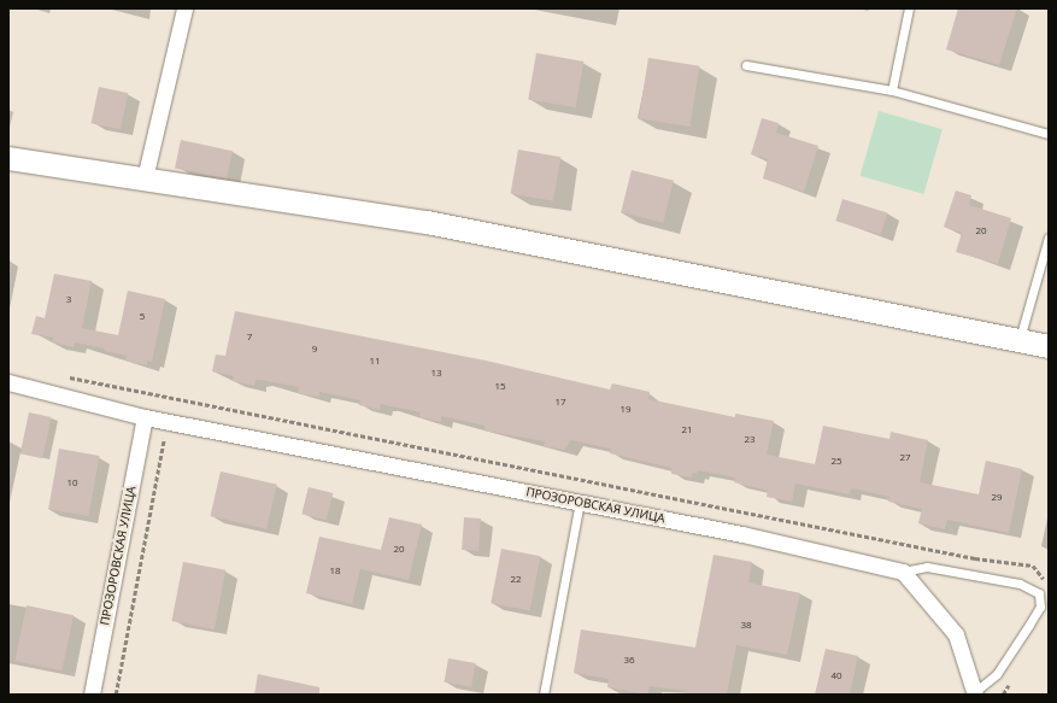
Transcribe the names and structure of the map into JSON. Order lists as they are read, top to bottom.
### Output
{
  "streets": {
    "street": ["ПРОЗОРОВСКАЯ УЛИЦА"]
  },
  "house_numbers": [
    "20",
    "3",
    "5",
    "7",
    "9",
    "11",
    "13",
    "15",
    "17",
    "19",
    "21",
    "23",
    "27",
    "25",
    "10",
    "29",
    "20",
    "18",
    "22",
    "38",
    "36",
    "40"
  ]
}
